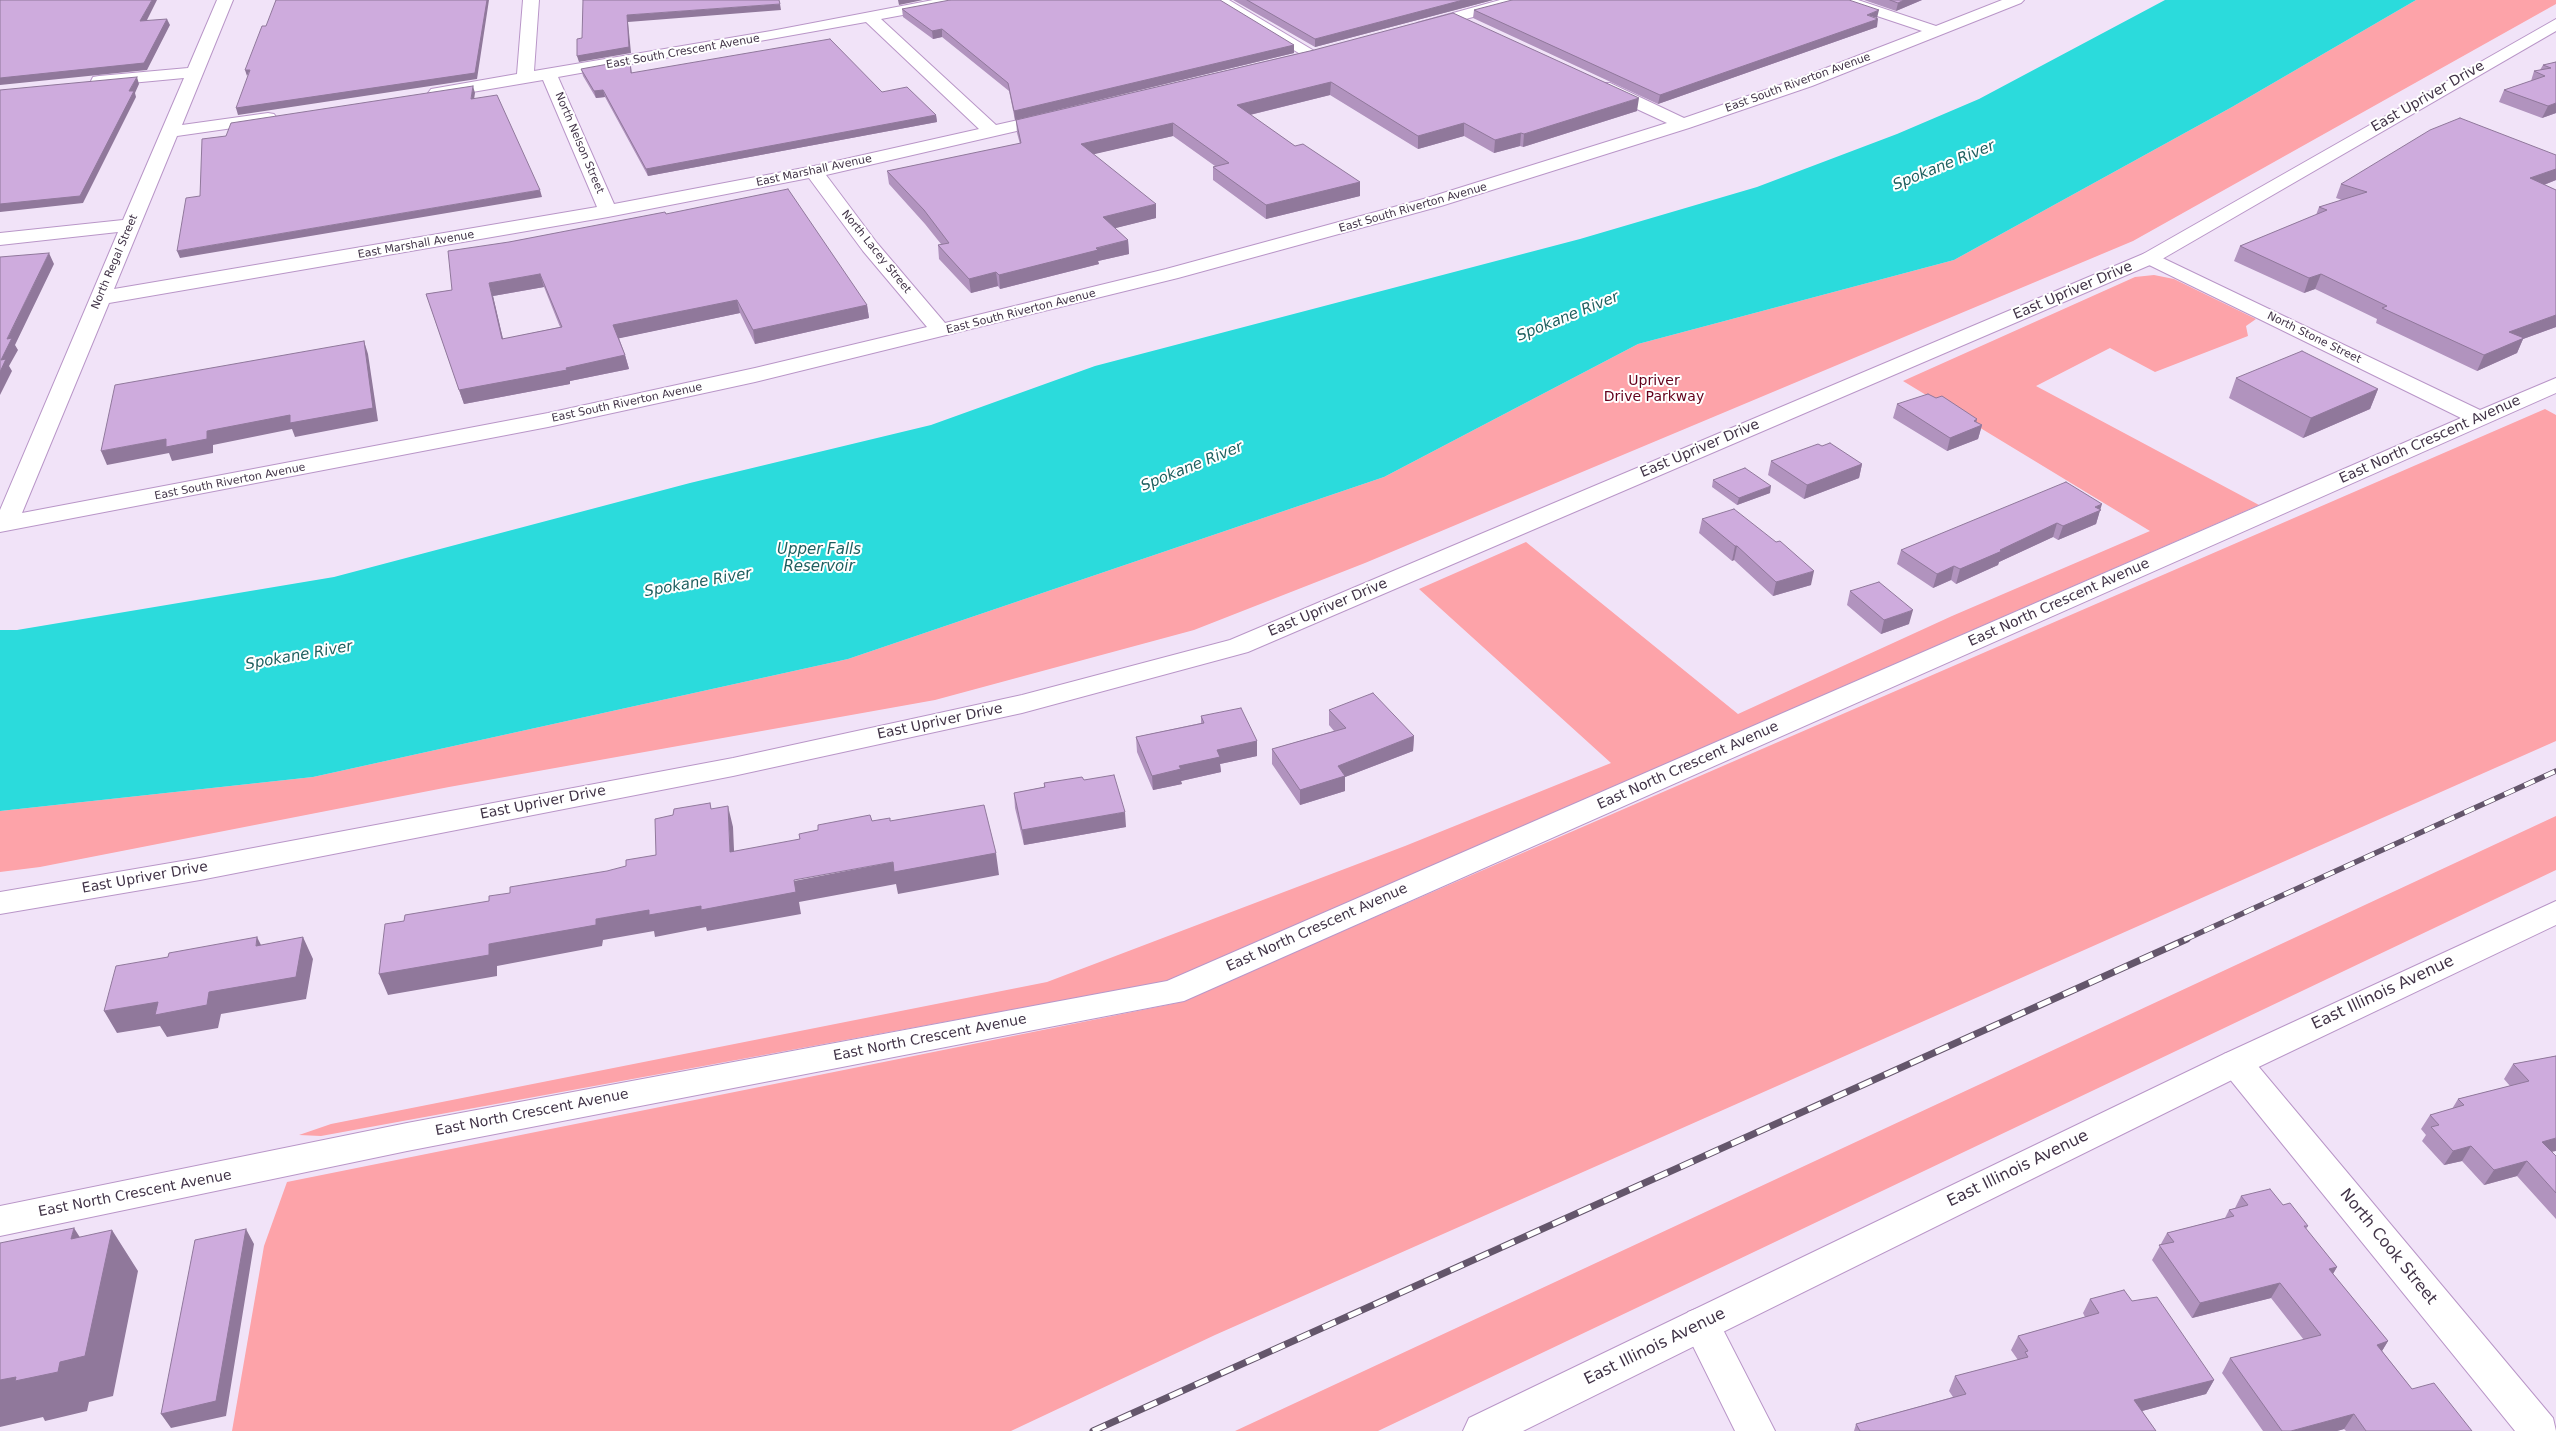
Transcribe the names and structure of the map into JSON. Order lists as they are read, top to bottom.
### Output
{
  "streets": {
    "street": [
      "East South Crescent Avenue",
      "East South Riverton Avenue",
      "East Upriver Drive",
      "North Nelson Street",
      "East Marshall Avenue",
      "North Lacey Street",
      "North Regal Street",
      "North Stone Street",
      "East North Crescent Avenue",
      "East Illinois Avenue",
      "North Cook Street"
    ]
  },
  "crossings": [
    ["East South Crescent Avenue", "North Nelson Street"],
    ["East South Riverton Avenue", "North Lacey Street"],
    ["East South Riverton Avenue", "North Regal Street"],
    ["East Upriver Drive", "North Stone Street"],
    ["North Nelson Street", "East Marshall Avenue"],
    ["East Marshall Avenue", "North Lacey Street"],
    ["East Marshall Avenue", "North Regal Street"],
    ["North Stone Street", "East North Crescent Avenue"],
    ["East Illinois Avenue", "North Cook Street"]
  ],
  "water": ["Spokane River", "Upper Falls Reservoir"],
  "parks": ["Upriver Drive Parkway"]
}
